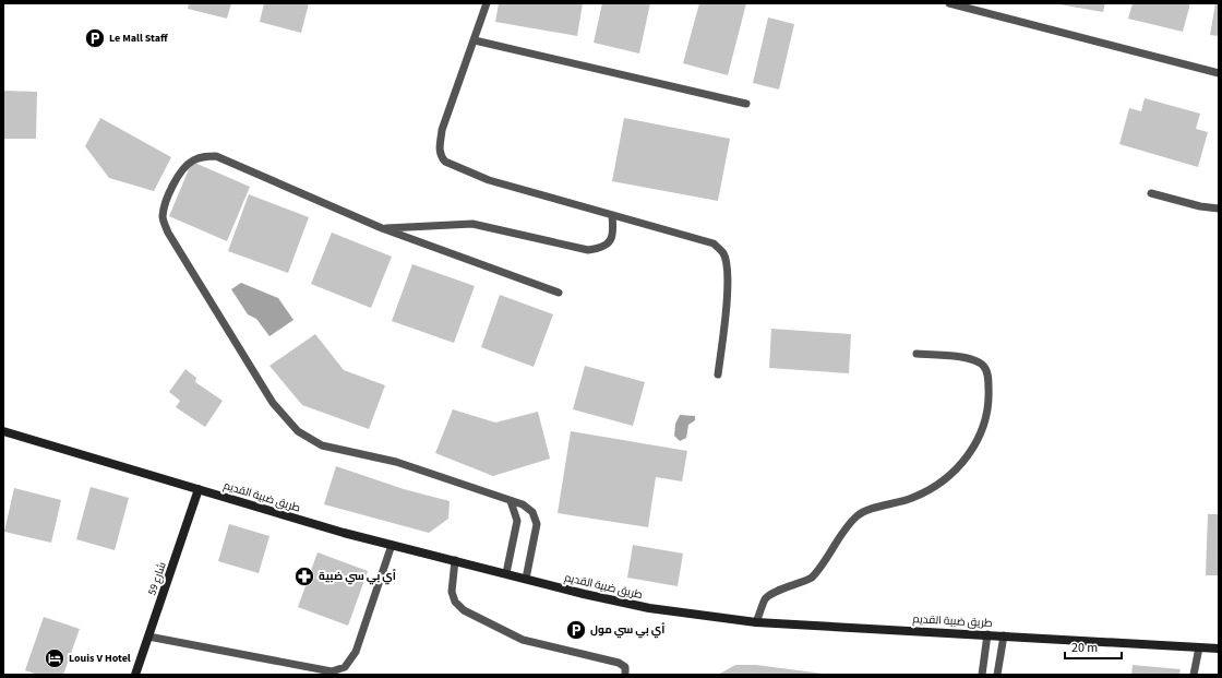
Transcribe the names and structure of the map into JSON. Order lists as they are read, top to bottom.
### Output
{
  "streets": {
    "street": ["طريق ضبية القديم", "شارع 59"]
  },
  "crossings": [
    ["طريق ضبية القديم", "شارع 59"]
  ],
  "places": {
    "parking": ["Le Mall Staff", "أي بي سي مول"],
    "pharmacy": ["أي بي سي ضبية"],
    "hotel": ["Louis V Hotel"]
  },
  "scale_bar": "20 m"
}
